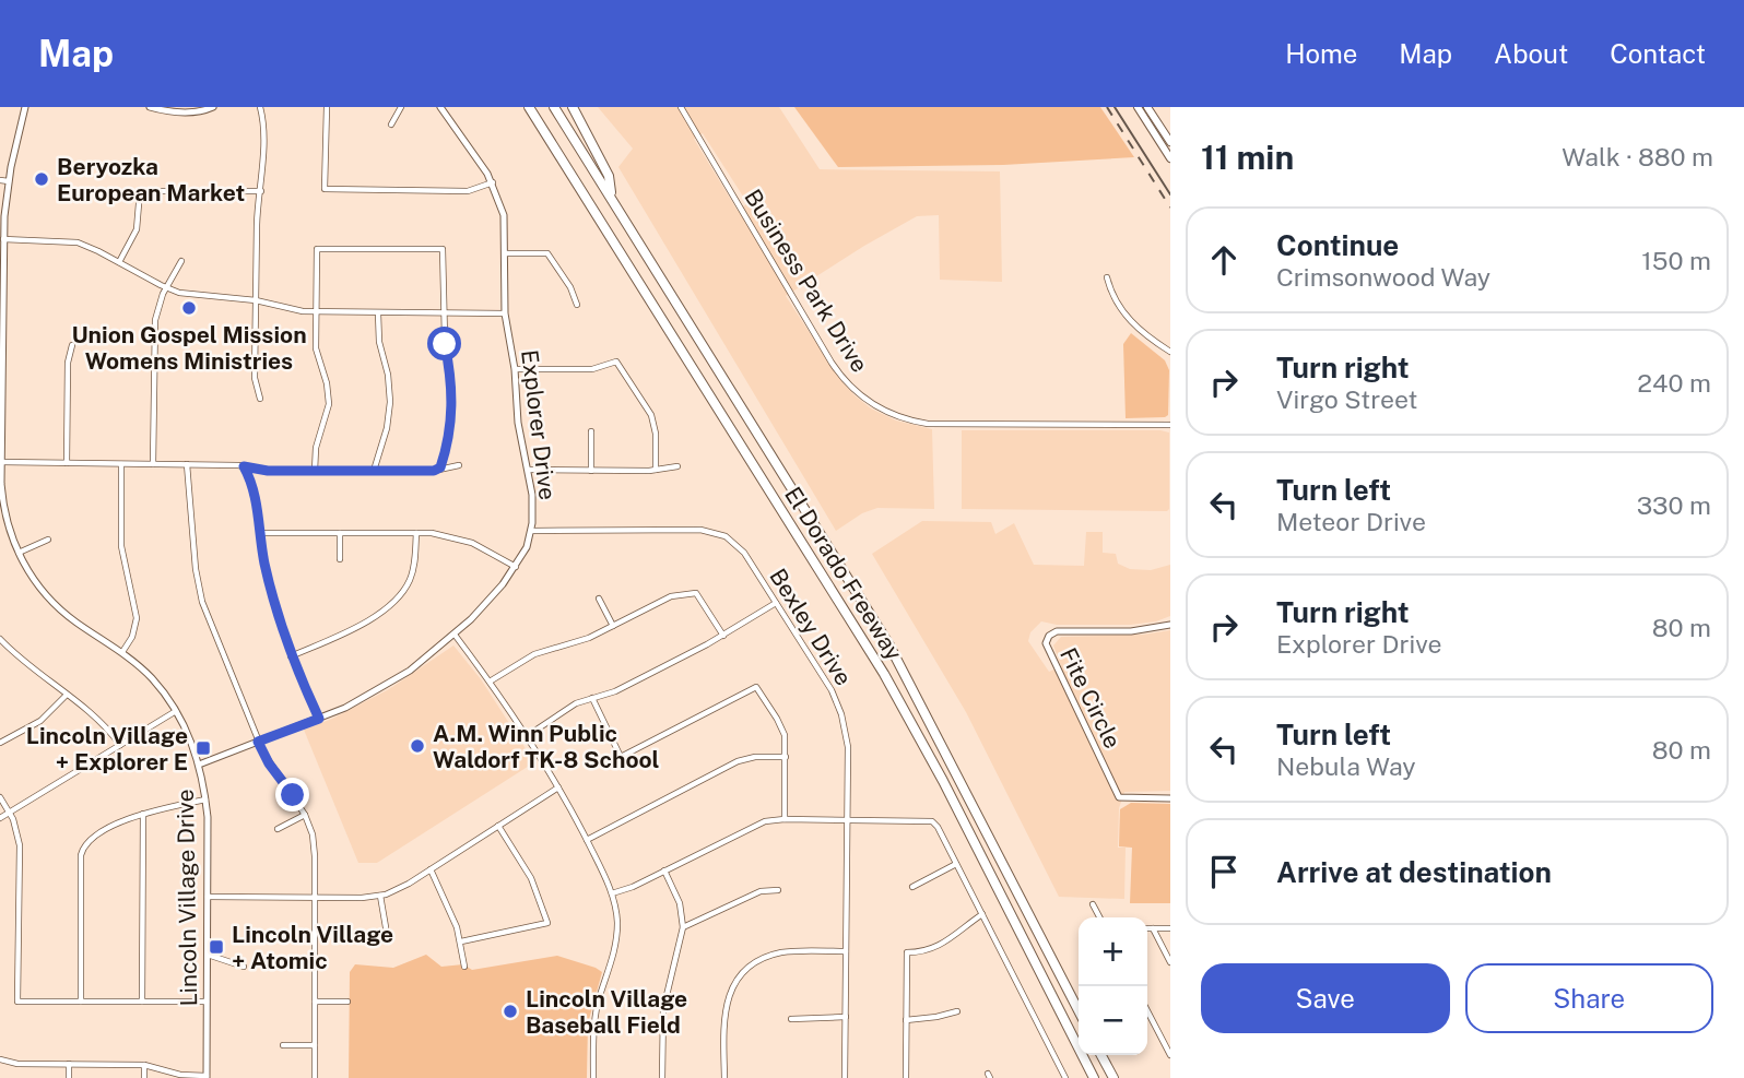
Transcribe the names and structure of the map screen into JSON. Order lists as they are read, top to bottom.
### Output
{
  "streets": {
    "highway": ["El Dorado Freeway"],
    "street": [
      "Business Park Drive",
      "Explorer Drive",
      "Bexley Drive",
      "Fite Circle",
      "Lincoln Village Drive"
    ]
  },
  "crossings": [
    ["Explorer Drive", "Bexley Drive"],
    ["Explorer Drive", "Lincoln Village Drive"]
  ],
  "places": {
    "other": [
      "Beryozka European Market",
      "Union Gospel Mission Womens Ministries",
      "A.M. Winn Public Waldorf TK-8 School",
      "Lincoln Village Baseball Field"
    ],
    "transit": ["Lincoln Village + Explorer E", "Lincoln Village + Atomic"]
  },
  "page": {
    "header": "Map",
    "nav": [
      "Home",
      "Map",
      "About",
      "Contact"
    ],
    "heading": ["11 min", "Walk · 880 m"],
    "list": [
      ["Continue", "Crimsonwood Way", "150 m"],
      ["Turn right", "Virgo Street", "240 m"],
      ["Turn left", "Meteor Drive", "330 m"],
      ["Turn right", "Explorer Drive", "80 m"],
      ["Turn left", "Nebula Way", "80 m"],
      "Arrive at destination"
    ],
    "map_buttons": ["+", "−"],
    "buttons": ["Save", "Share"]
  }
}
